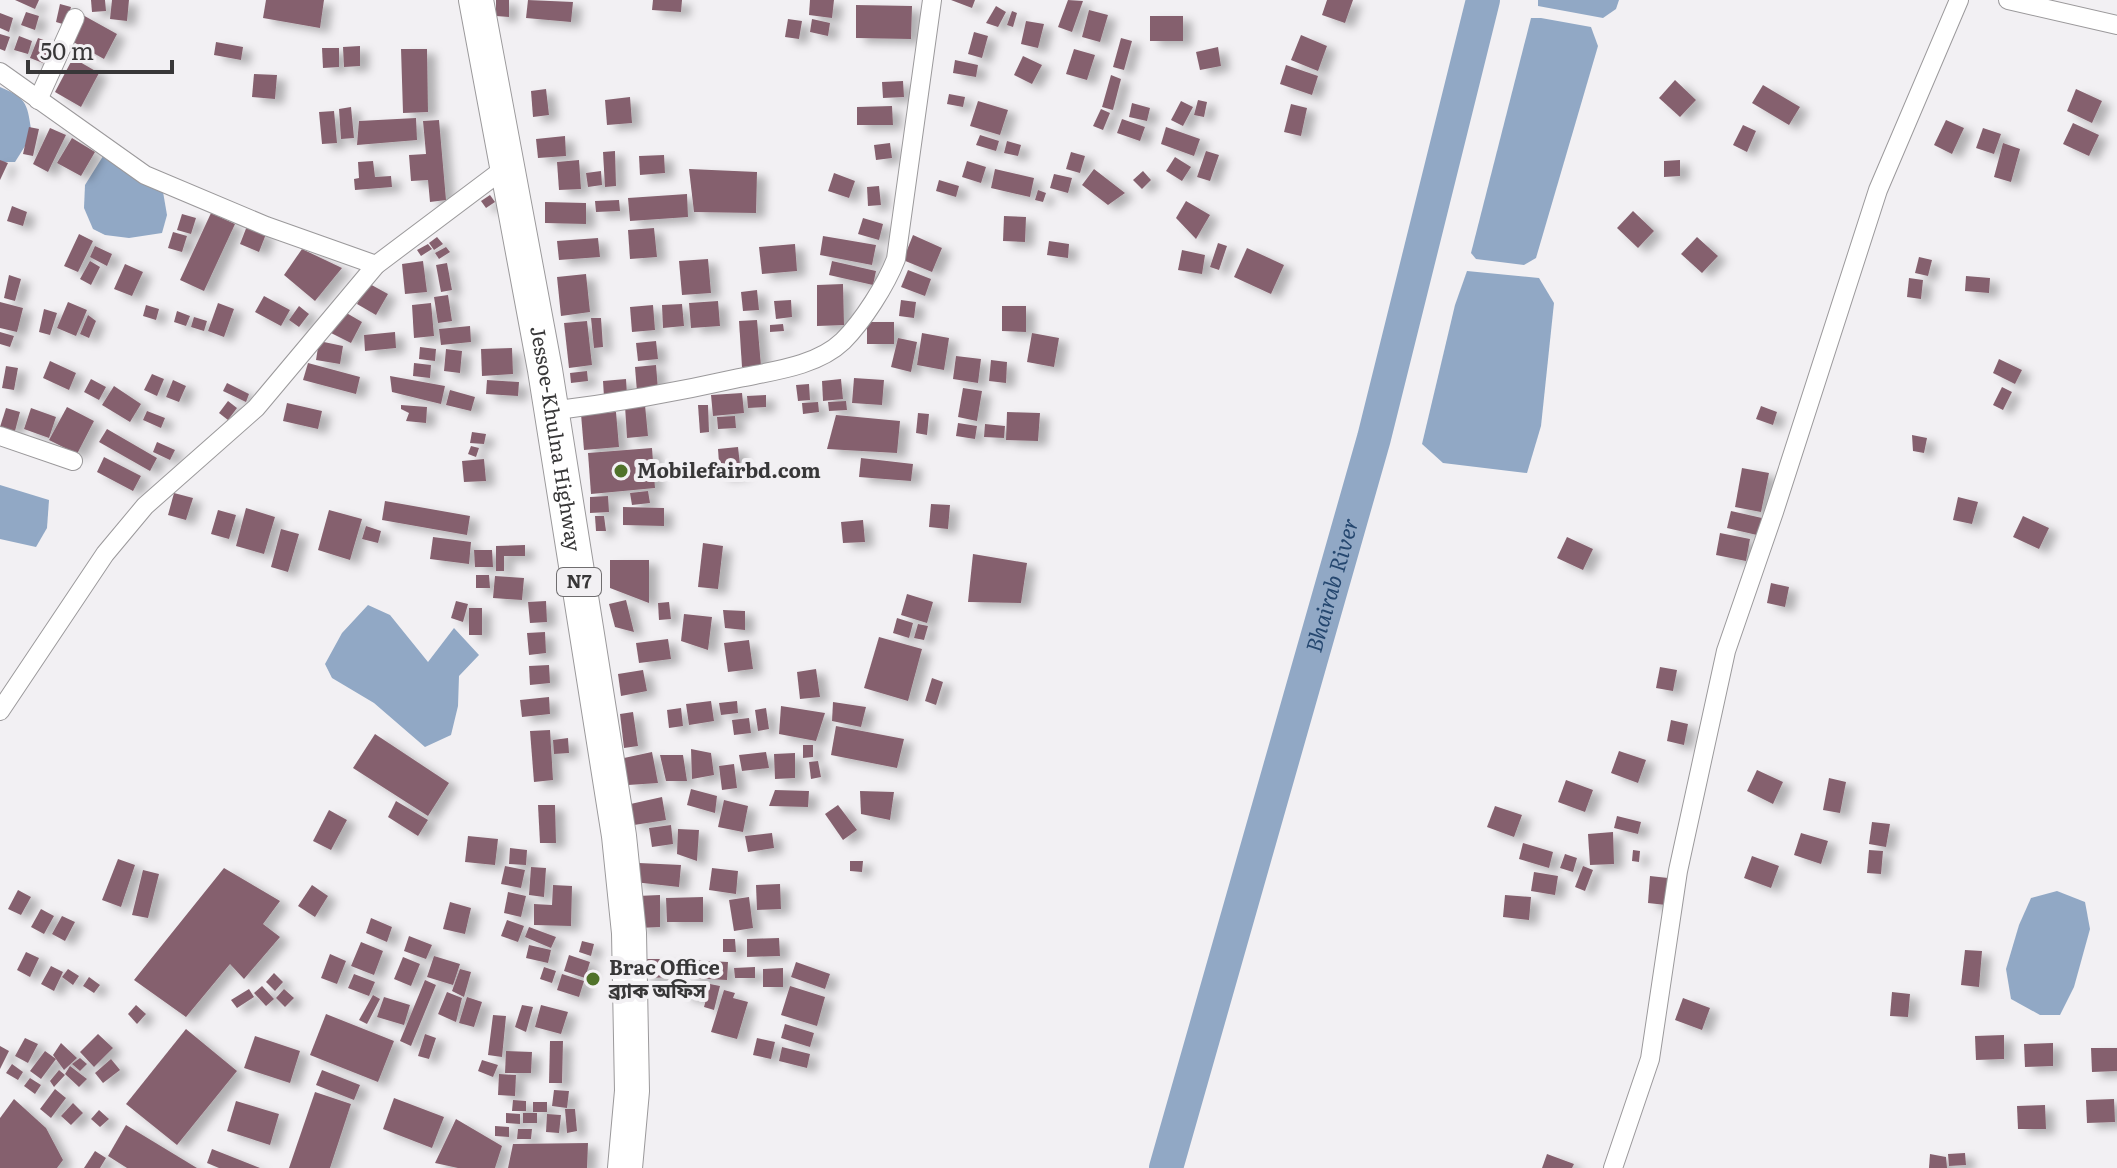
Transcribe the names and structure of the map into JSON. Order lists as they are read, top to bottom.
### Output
{
  "streets": {
    "highway": ["Jessoe-Khulna Highway", "N7"]
  },
  "water": ["Bhairab River"],
  "places": ["Mobilefairbd.com", "Brac Office ব্র্যাক অফিস"],
  "scale_bar": "50 m"
}
